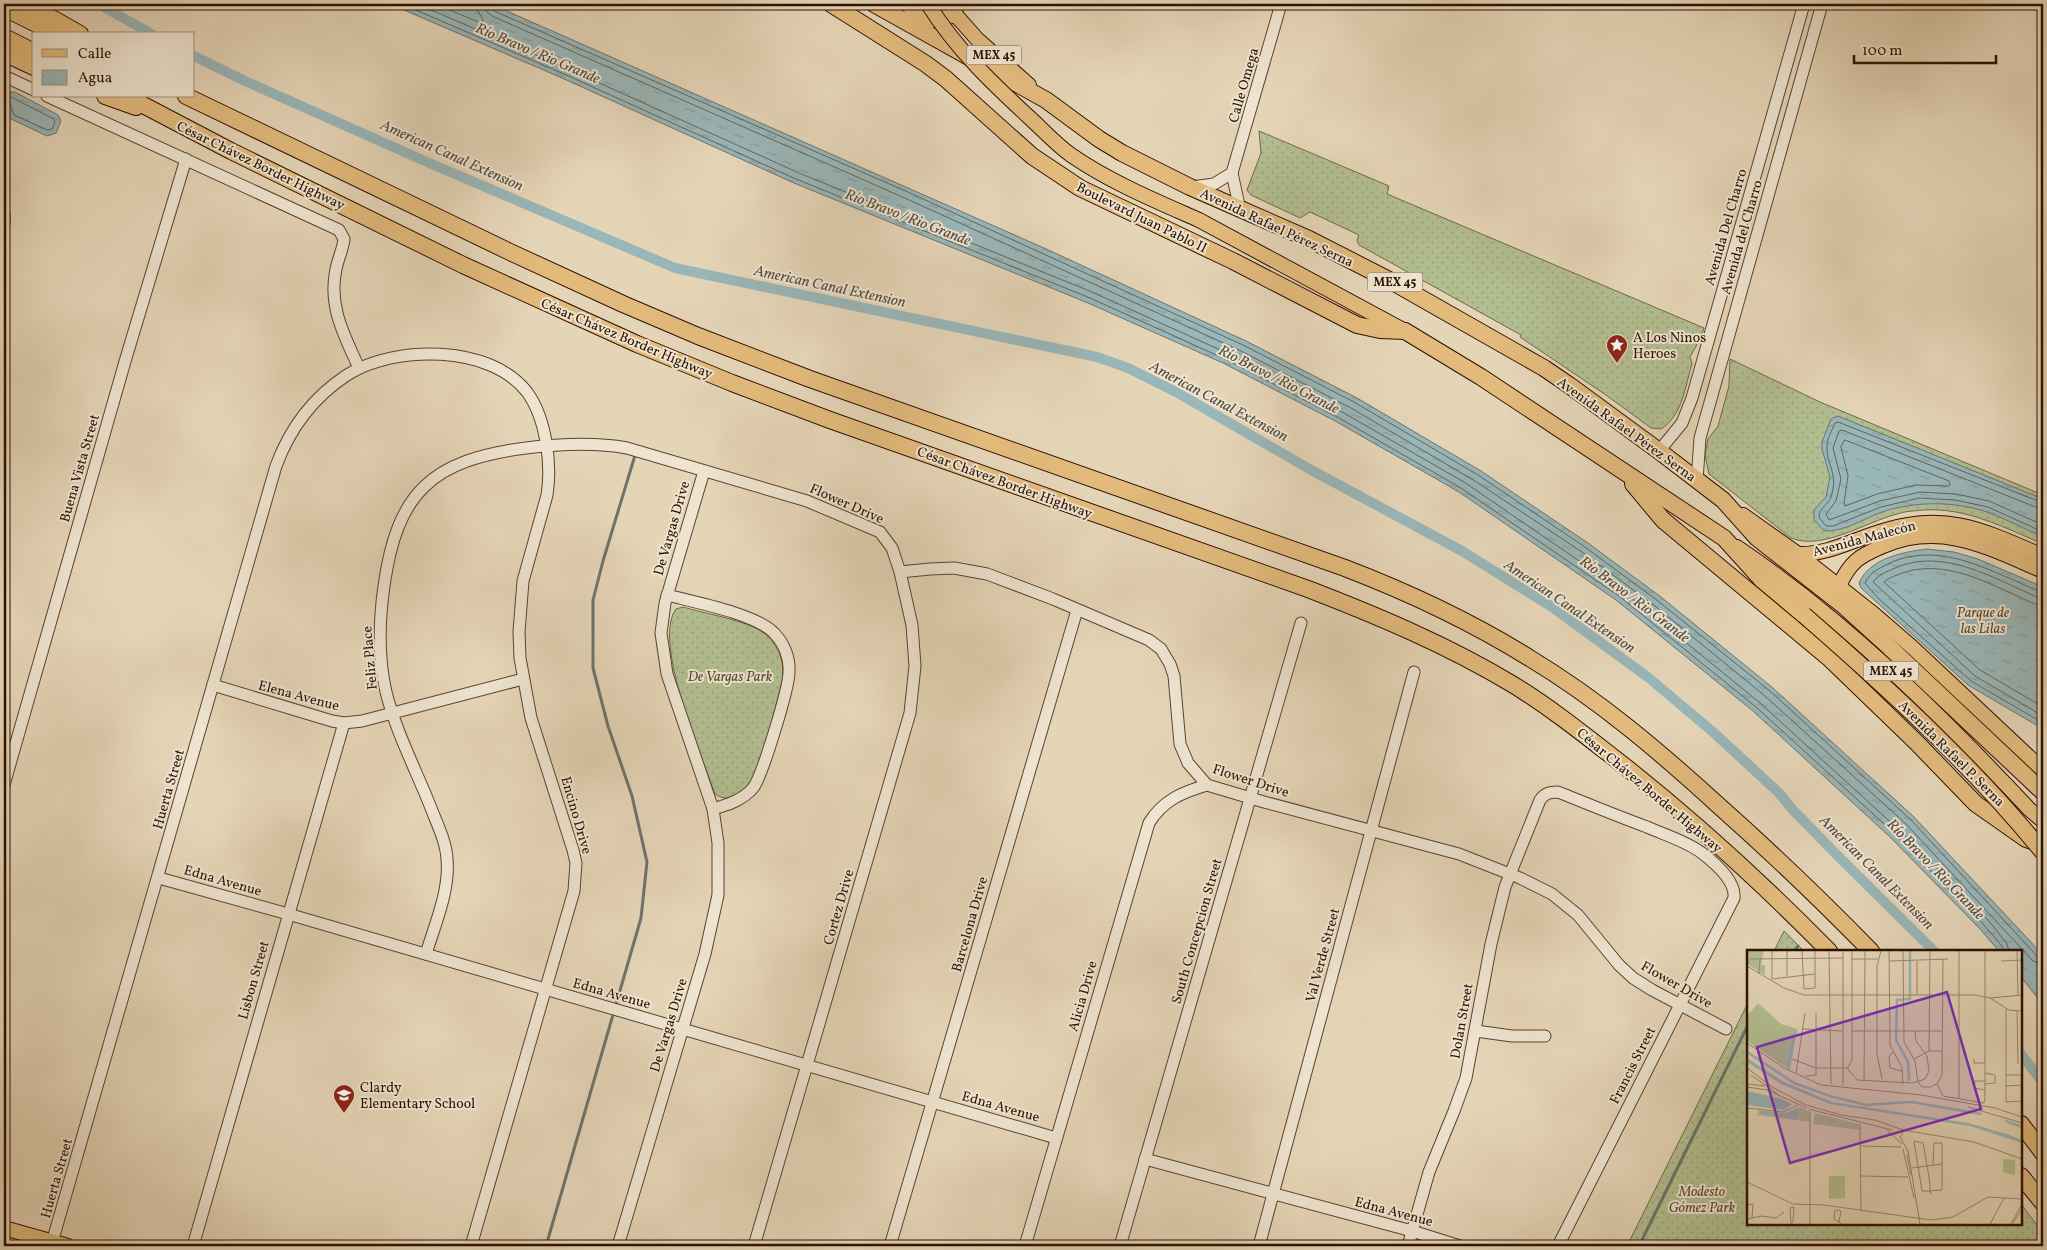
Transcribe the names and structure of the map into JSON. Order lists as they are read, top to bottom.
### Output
{
  "streets": {
    "highway": [
      "MEX 45",
      "César Chávez Border Highway",
      "Boulevard Juan Pablo II",
      "Avenida Rafael Pérez Serna",
      "Avenida Rafael P. Serna"
    ],
    "main road": ["Avenida Malecón"],
    "street": [
      "Calle Omega",
      "Avenida Del Charro",
      "Avenida del Charro",
      "Buena Vista Street",
      "Flower Drive",
      "De Vargas Drive",
      "Feliz Place",
      "Elena Avenue",
      "Huerta Street",
      "Encino Drive",
      "Edna Avenue",
      "Cortez Drive",
      "Barcelona Drive",
      "South Concepcion Street",
      "Val Verde Street",
      "Lisbon Street",
      "Alicia Drive",
      "Dolan Street",
      "Francis Street"
    ]
  },
  "crossings": [
    ["MEX 45", "Boulevard Juan Pablo II"],
    ["MEX 45", "Avenida Rafael Pérez Serna"],
    ["MEX 45", "Avenida Malecón"],
    ["MEX 45", "Avenida Rafael P. Serna"],
    ["Boulevard Juan Pablo II", "Avenida Rafael Pérez Serna"],
    ["Avenida Rafael Pérez Serna", "Avenida Del Charro"],
    ["Avenida Rafael Pérez Serna", "Avenida del Charro"],
    ["Flower Drive", "De Vargas Drive"],
    ["Flower Drive", "Feliz Place"],
    ["Flower Drive", "Encino Drive"],
    ["Flower Drive", "Cortez Drive"],
    ["Flower Drive", "Barcelona Drive"],
    ["Flower Drive", "South Concepcion Street"],
    ["Flower Drive", "Val Verde Street"],
    ["Flower Drive", "Alicia Drive"],
    ["Flower Drive", "Dolan Street"],
    ["Flower Drive", "Francis Street"],
    ["De Vargas Drive", "Edna Avenue"],
    ["Feliz Place", "Elena Avenue"],
    ["Feliz Place", "Encino Drive"],
    ["Feliz Place", "Edna Avenue"],
    ["Elena Avenue", "Huerta Street"],
    ["Elena Avenue", "Encino Drive"],
    ["Elena Avenue", "Lisbon Street"],
    ["Huerta Street", "Edna Avenue"],
    ["Encino Drive", "Edna Avenue"],
    ["Edna Avenue", "Cortez Drive"],
    ["Edna Avenue", "Barcelona Drive"],
    ["Edna Avenue", "South Concepcion Street"],
    ["Edna Avenue", "Val Verde Street"],
    ["Edna Avenue", "Lisbon Street"],
    ["Edna Avenue", "Alicia Drive"],
    ["Edna Avenue", "Dolan Street"],
    ["Dolan Street", "Francis Street"]
  ],
  "water": ["Río Bravo / Rio Grande", "American Canal Extension"],
  "parks": ["Parque de las Lilas", "De Vargas Park", "Modesto Gómez Park"],
  "places": {
    "place": ["A Los Ninos Heroes"],
    "school or university": ["Clardy Elementary School"]
  },
  "legend": ["Calle", "Agua"],
  "scale_bar": "100 m"
}
